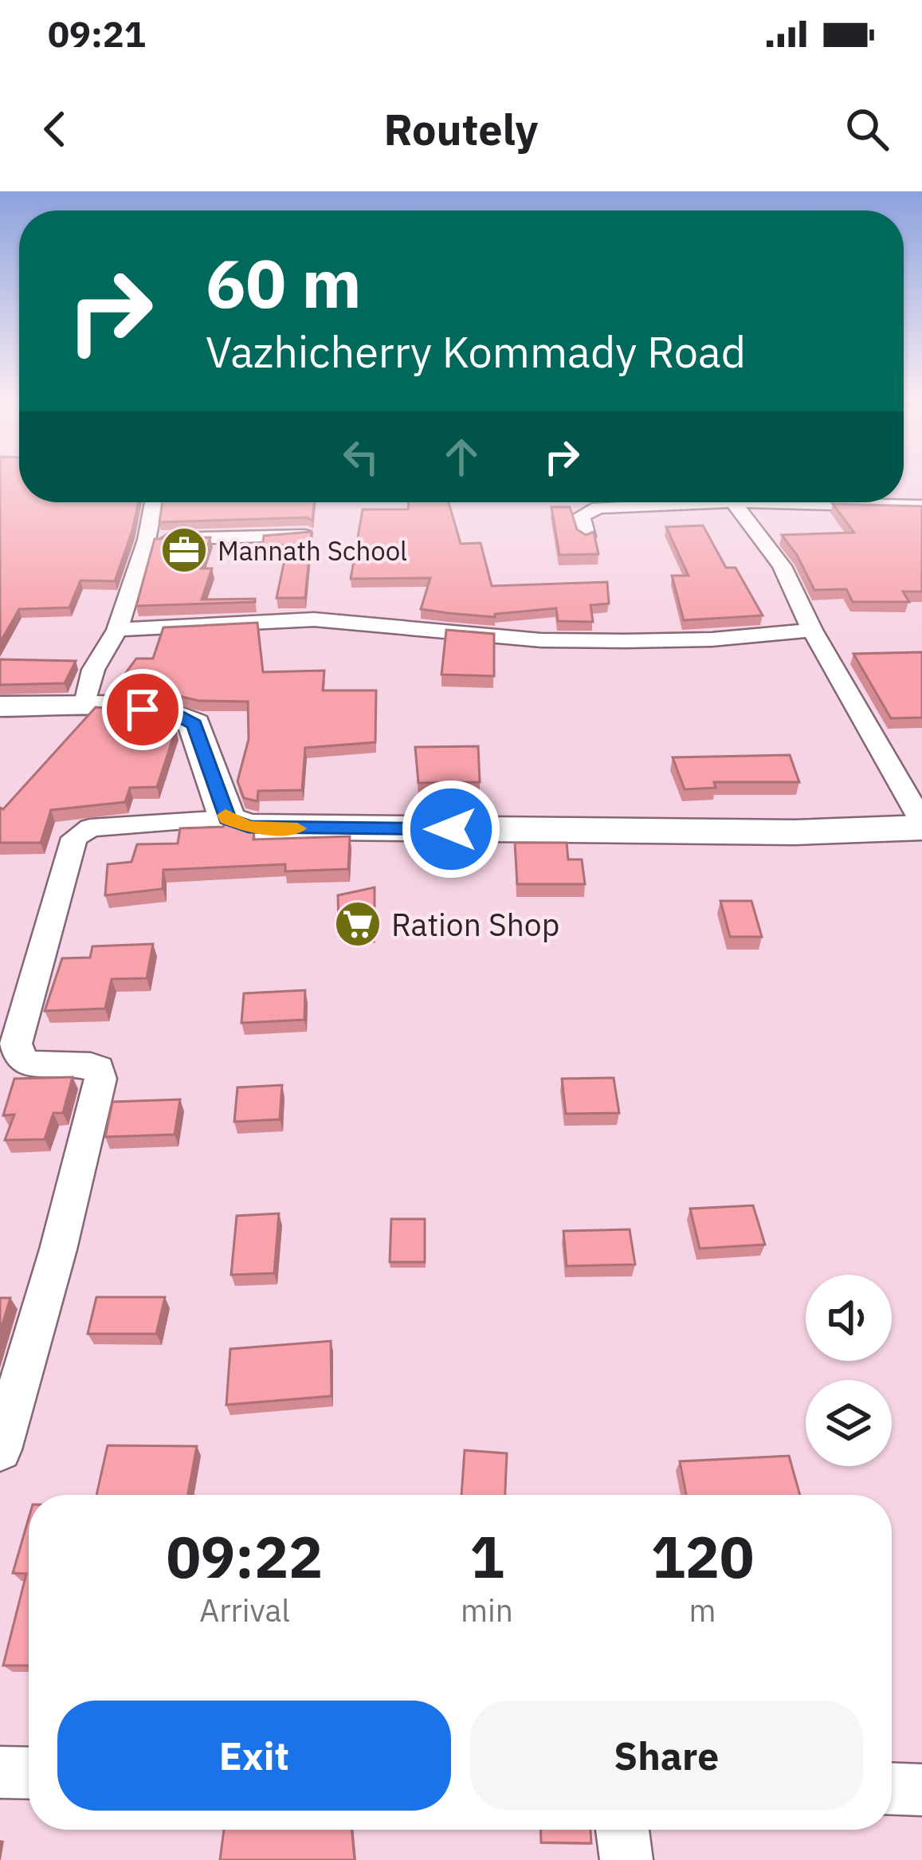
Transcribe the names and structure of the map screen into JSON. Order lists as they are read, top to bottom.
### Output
{
  "places": {
    "office": ["Mannath School"],
    "supermarket": ["Ration Shop"]
  },
  "page": {
    "status": "09:21",
    "header": "Routely",
    "turn": ["60 m", "Vazhicherry Kommady Road"],
    "eta": [
      "09:22",
      "Arrival",
      "1",
      "min",
      "120",
      "m"
    ],
    "buttons": ["Exit", "Share"]
  }
}
